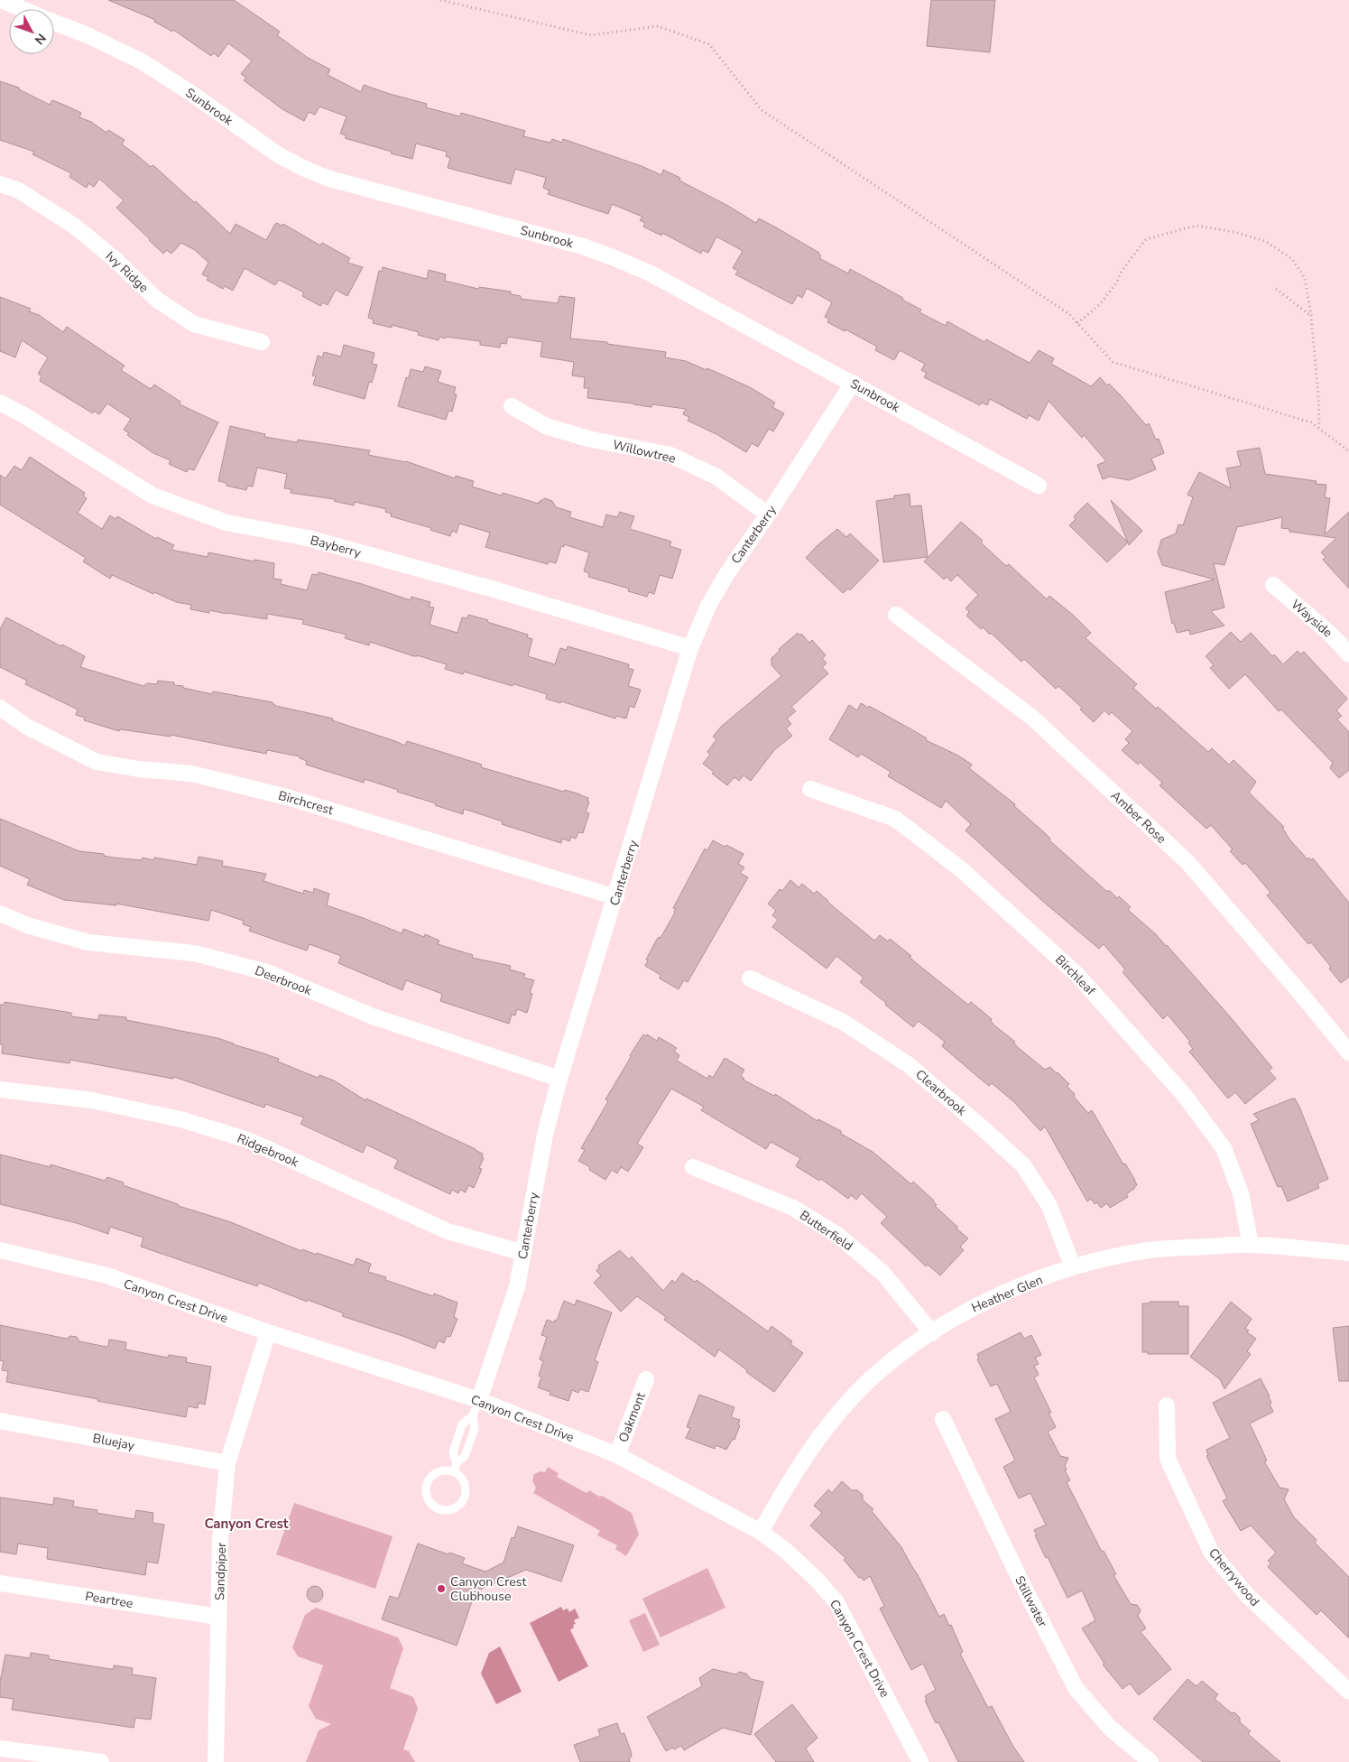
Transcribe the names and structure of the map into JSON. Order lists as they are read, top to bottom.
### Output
{
  "streets": {
    "street": [
      "Sunbrook",
      "Ivy Ridge",
      "Willowtree",
      "Canterberry",
      "Bayberry",
      "Wayside",
      "Birchcrest",
      "Amber Rose",
      "Birchleaf",
      "Deerbrook",
      "Clearbrook",
      "Ridgebrook",
      "Butterfield",
      "Heather Glen",
      "Canyon Crest Drive",
      "Oakmont",
      "Bluejay",
      "Sandpiper",
      "Cherrywood",
      "Peartree",
      "Stillwater"
    ]
  },
  "crossings": [
    ["Sunbrook", "Canterberry"],
    ["Willowtree", "Canterberry"],
    ["Canterberry", "Bayberry"],
    ["Canterberry", "Birchcrest"],
    ["Canterberry", "Deerbrook"],
    ["Canterberry", "Ridgebrook"],
    ["Canterberry", "Canyon Crest Drive"],
    ["Birchleaf", "Heather Glen"],
    ["Clearbrook", "Heather Glen"],
    ["Butterfield", "Heather Glen"],
    ["Heather Glen", "Canyon Crest Drive"],
    ["Canyon Crest Drive", "Oakmont"],
    ["Canyon Crest Drive", "Sandpiper"],
    ["Bluejay", "Sandpiper"],
    ["Sandpiper", "Peartree"]
  ],
  "districts": ["Canyon Crest"],
  "places": ["Canyon Crest Clubhouse"],
  "north": "bottom right"
}
